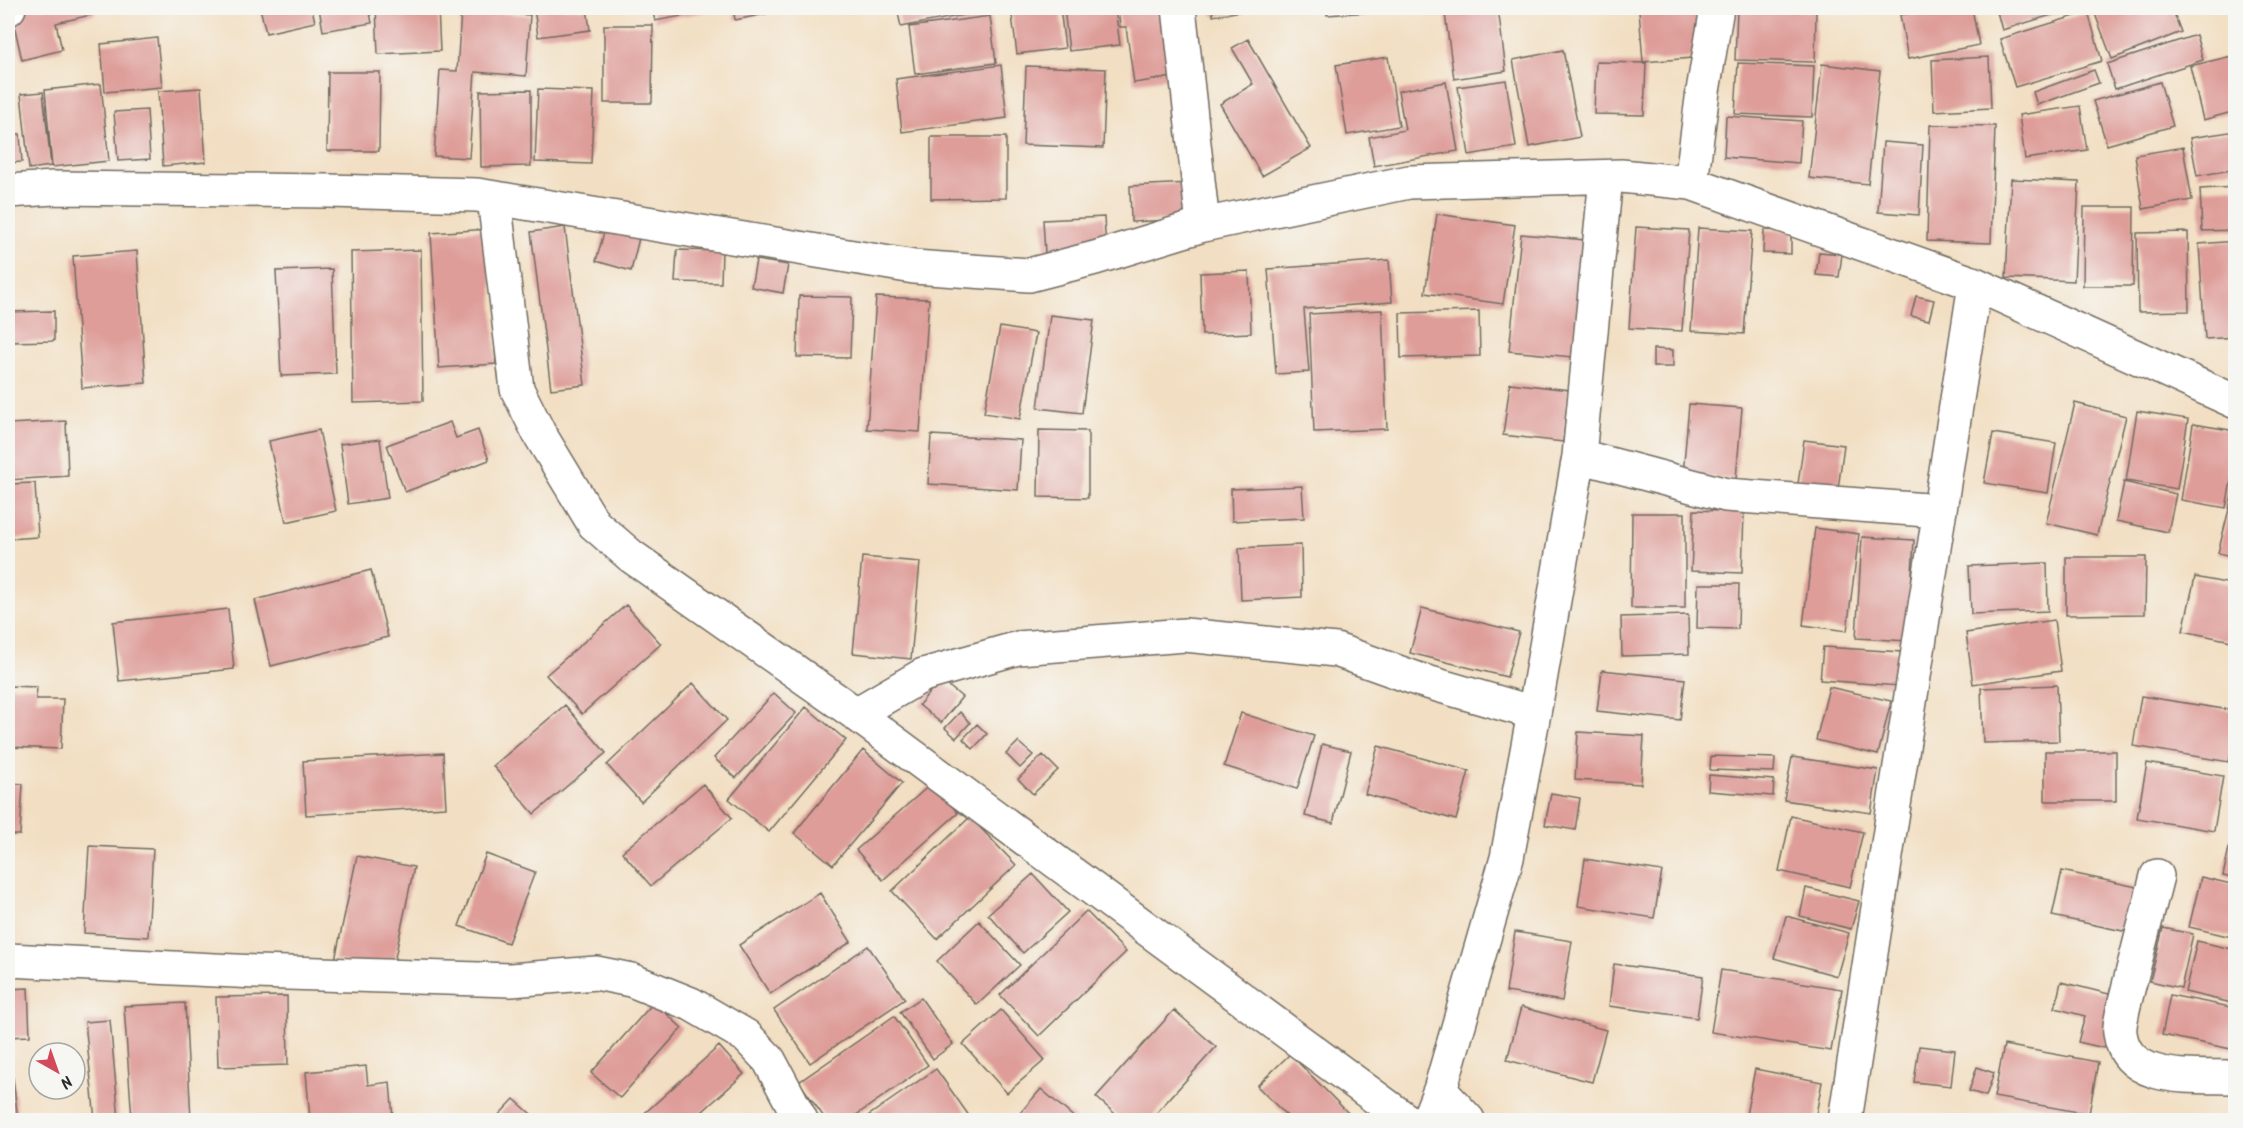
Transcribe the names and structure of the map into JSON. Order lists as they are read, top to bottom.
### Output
{
  "north": "bottom right"
}
